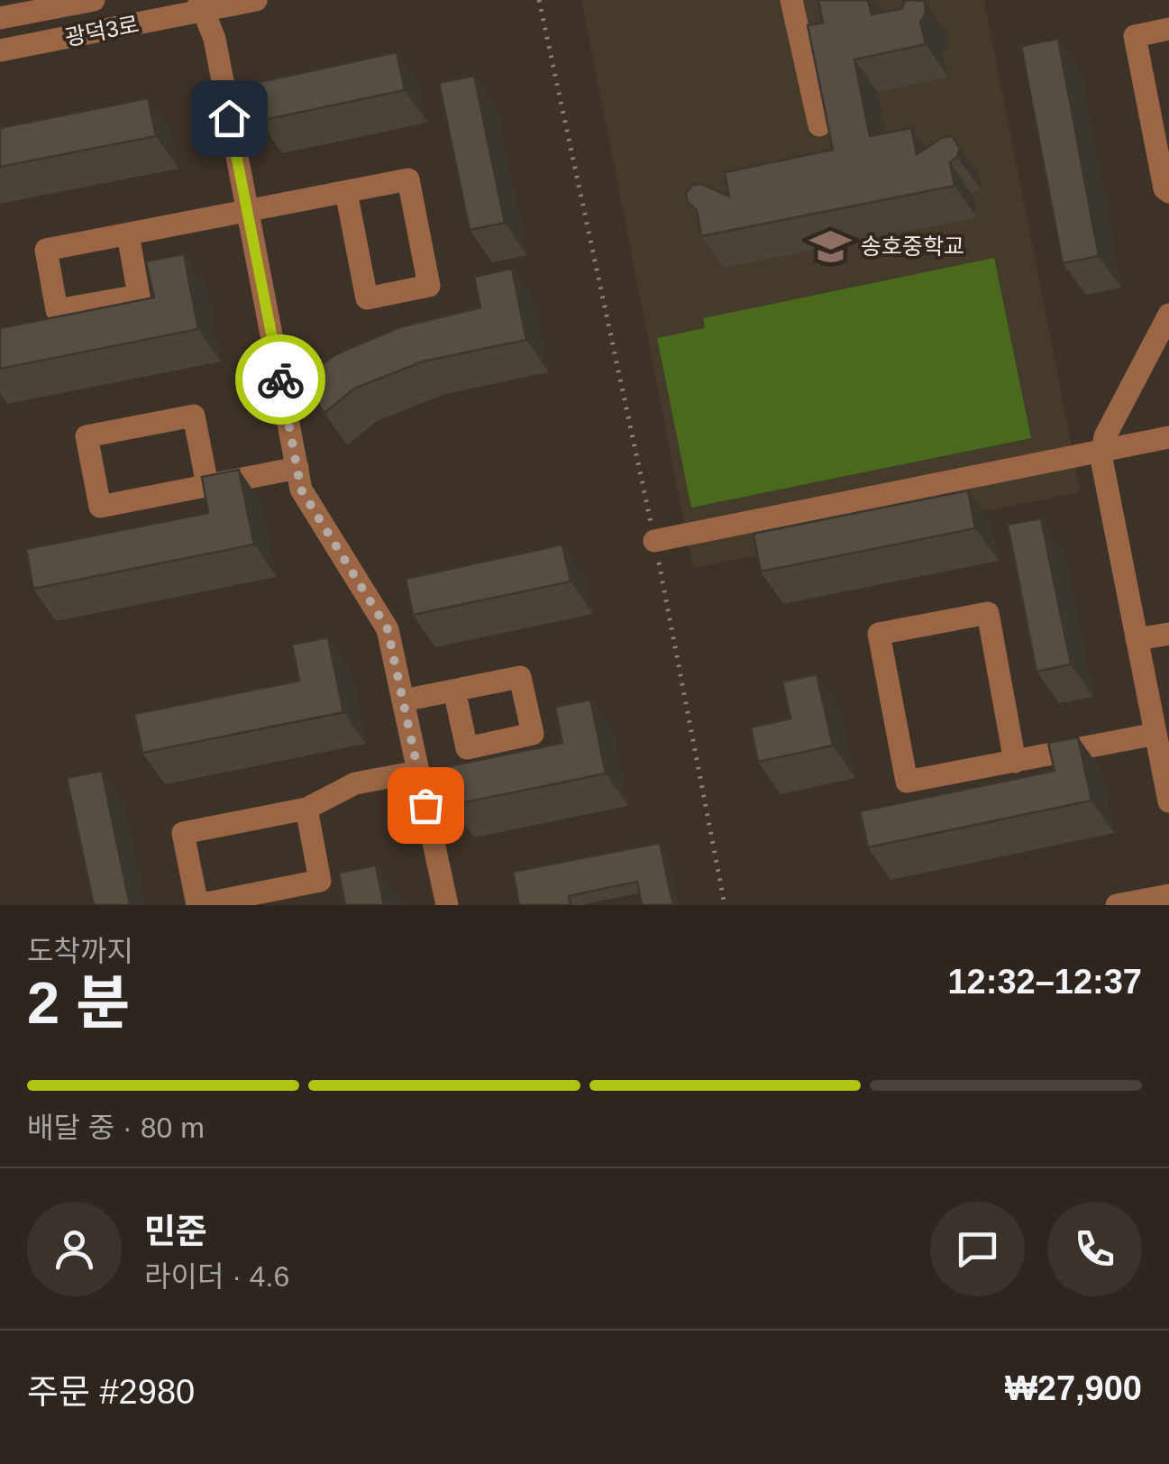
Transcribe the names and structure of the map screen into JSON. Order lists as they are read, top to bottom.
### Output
{
  "streets": {
    "street": ["광덕3로"]
  },
  "places": {
    "school or university": ["송호중학교"]
  },
  "page": {
    "heading": ["2 분", "도착까지", "12:32–12:37"],
    "panel": [
      "민준",
      "라이더 · 4.6",
      "주문 #2980",
      "₩27,900"
    ],
    "bar": "배달 중 · 80 m"
  }
}
